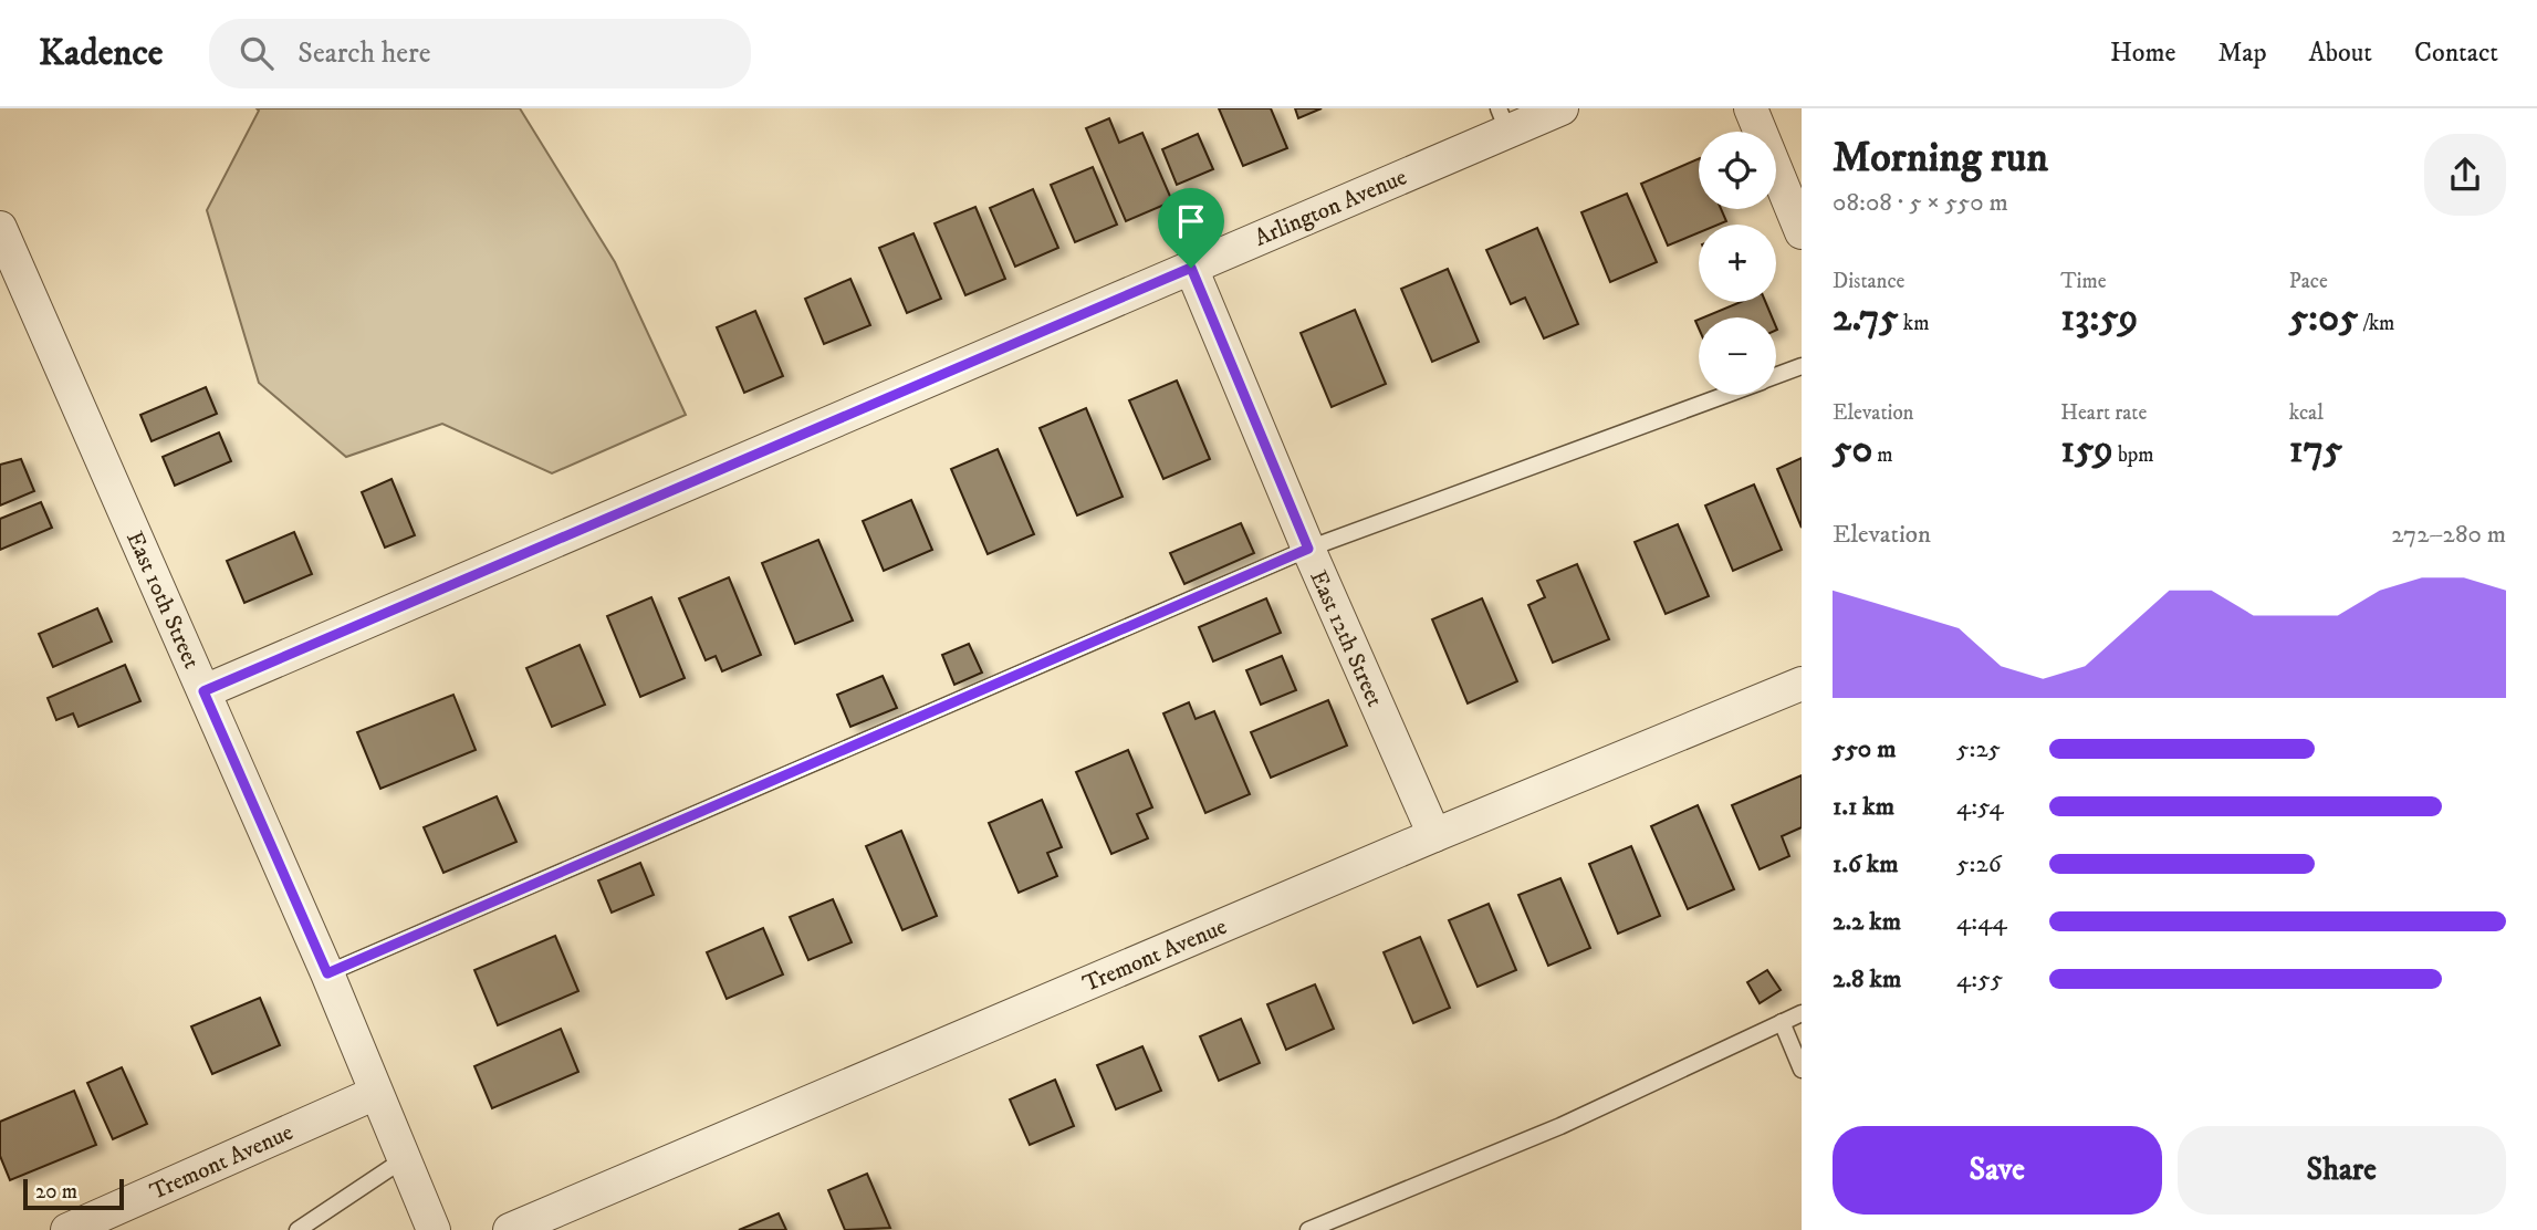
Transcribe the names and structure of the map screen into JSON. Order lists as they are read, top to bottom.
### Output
{
  "streets": {
    "street": [
      "Arlington Avenue",
      "East 10th Street",
      "East 12th Street",
      "Tremont Avenue"
    ]
  },
  "crossings": [
    ["Arlington Avenue", "East 10th Street"],
    ["Arlington Avenue", "East 12th Street"],
    ["East 10th Street", "Tremont Avenue"],
    ["East 12th Street", "Tremont Avenue"]
  ],
  "scale_bar": "20 m",
  "page": {
    "header": "Kadence",
    "search": "Search here",
    "nav": [
      "Home",
      "Map",
      "About",
      "Contact"
    ],
    "heading": ["Morning run", "08:08 · 5 × 550 m"],
    "map_buttons": ["+", "−"],
    "stats": [
      ["Distance", "2.75 km"],
      ["Time", "13:59"],
      ["Pace", "5:05 /km"],
      ["Elevation", "50 m"],
      ["Heart rate", "159 bpm"],
      ["kcal", "175"]
    ],
    "chart": ["Elevation", "272–280 m"],
    "list": [
      {
        "name": "550 m",
        "note": "5:25"
      },
      {
        "name": "1.1 km",
        "note": "4:54"
      },
      {
        "name": "1.6 km",
        "note": "5:26"
      },
      {
        "name": "2.2 km",
        "note": "4:44"
      },
      {
        "name": "2.8 km",
        "note": "4:55"
      }
    ],
    "buttons": ["Save", "Share"],
    "scale": "20 m"
  }
}
